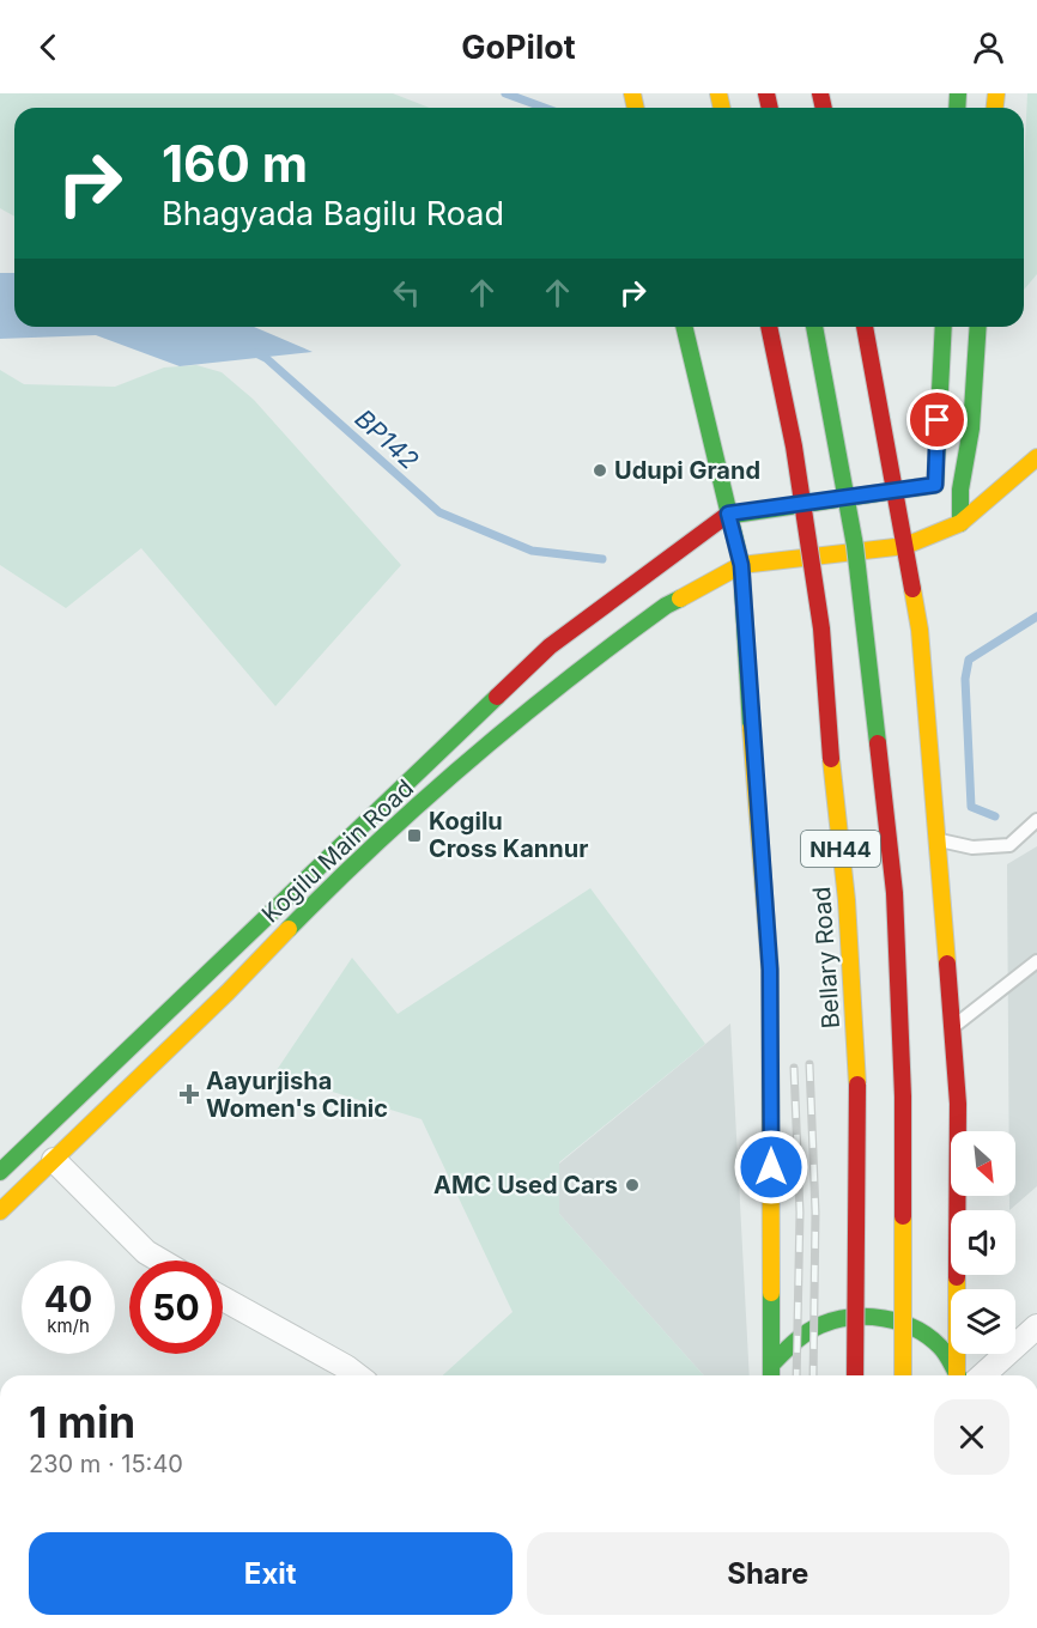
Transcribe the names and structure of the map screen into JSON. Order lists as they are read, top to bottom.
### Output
{
  "streets": {
    "main road": ["NH44", "Kogilu Main Road", "Bellary Road"]
  },
  "water": ["BP142"],
  "places": {
    "other": ["Udupi Grand", "AMC Used Cars"],
    "transit": ["Kogilu Cross Kannur"],
    "health": ["Aayurjisha Women's Clinic"]
  },
  "north": "bottom right",
  "page": {
    "header": "GoPilot",
    "turn": ["160 m", "Bhagyada Bagilu Road"],
    "speed": "40 km/h",
    "limit": "50",
    "heading": ["1 min", "230 m · 15:40"],
    "buttons": ["Exit", "Share"]
  }
}
